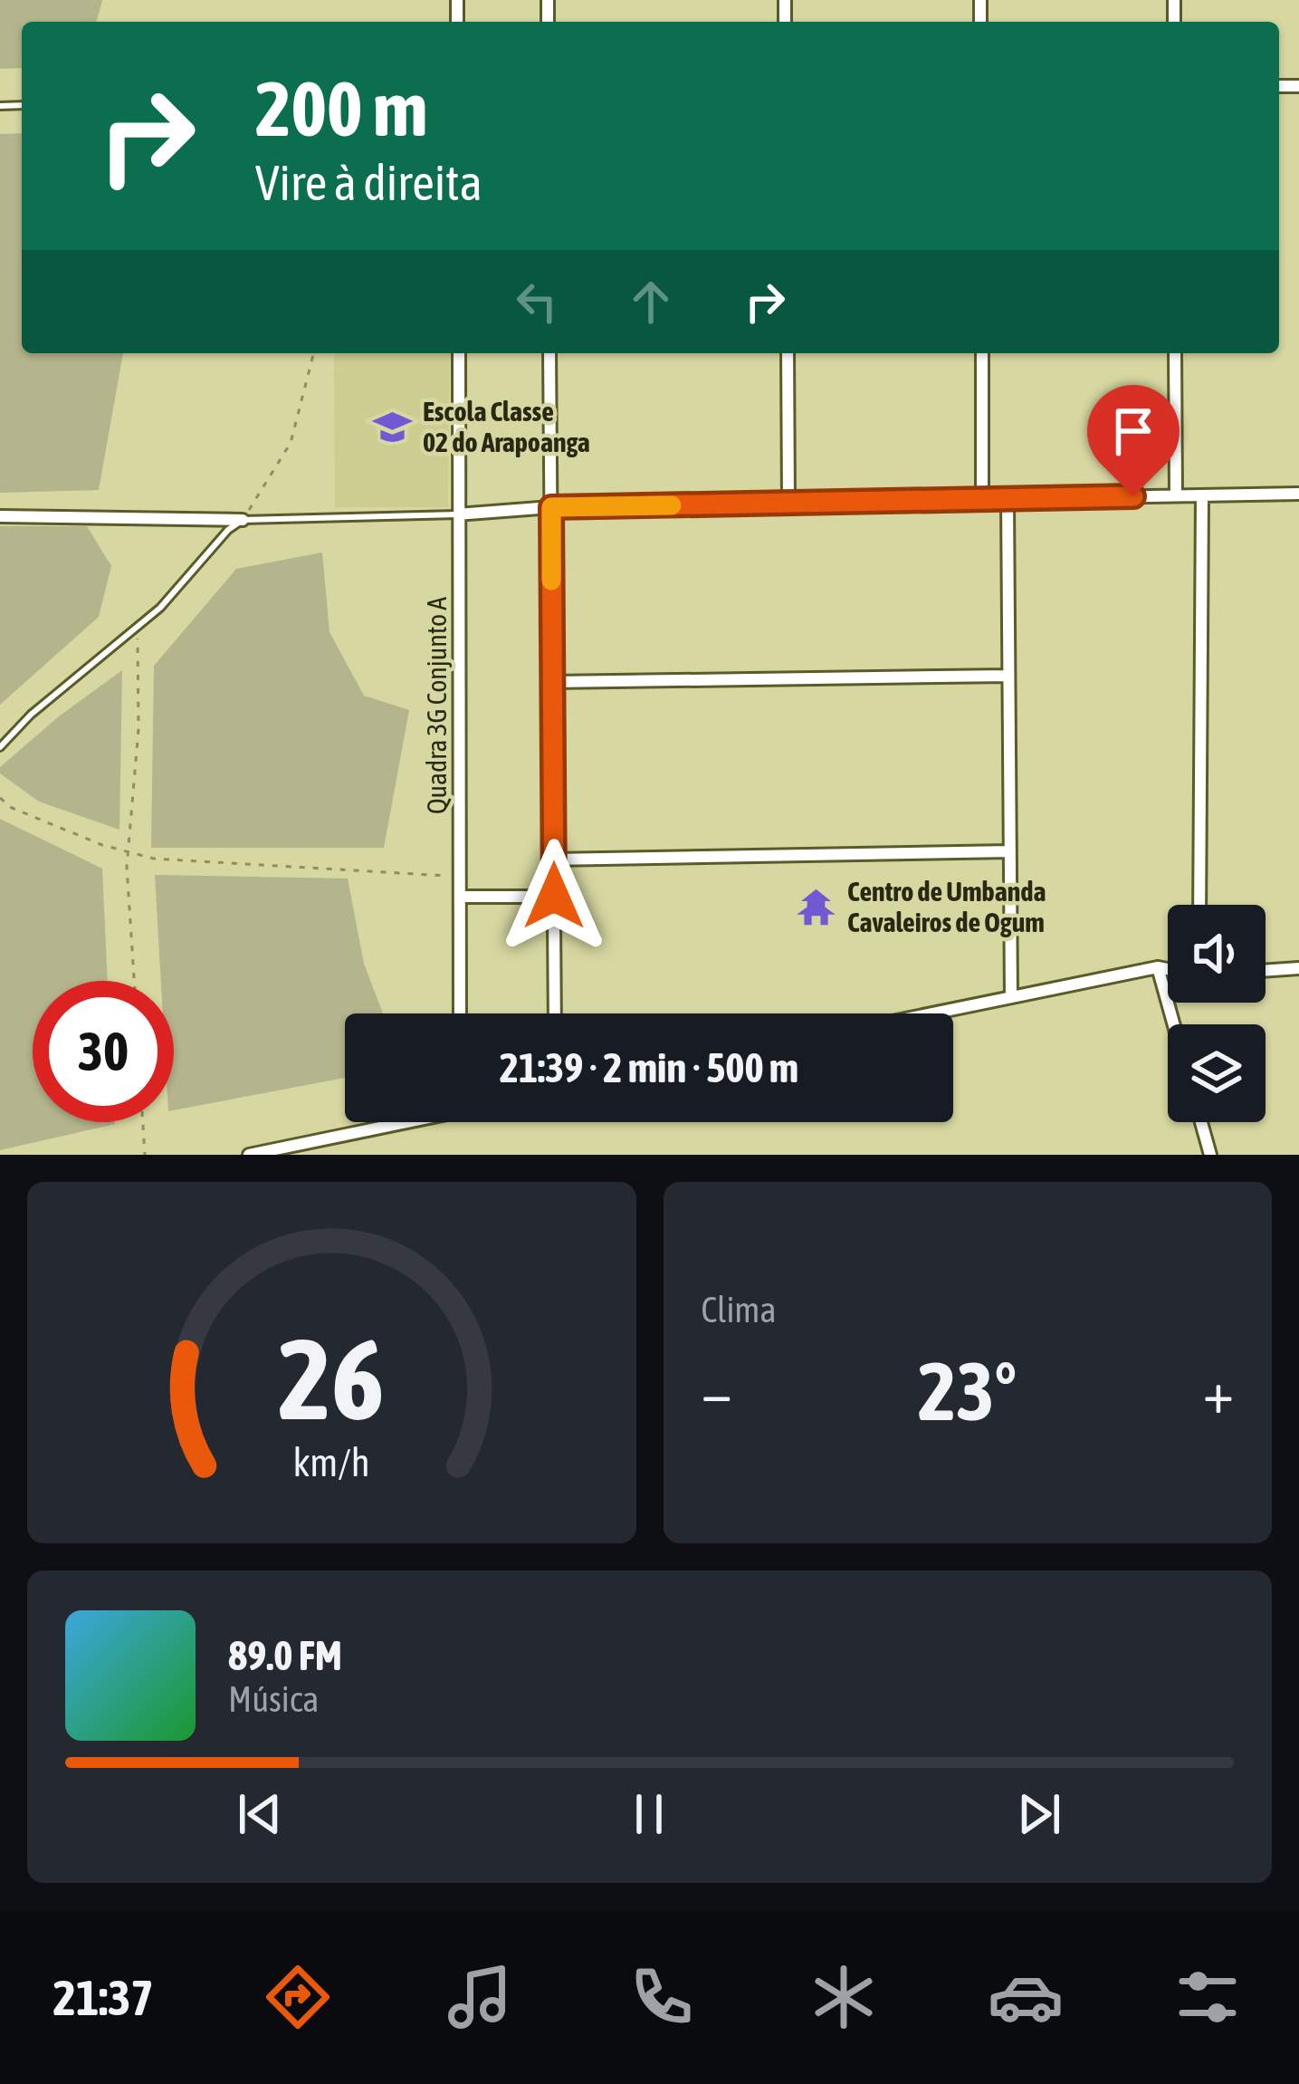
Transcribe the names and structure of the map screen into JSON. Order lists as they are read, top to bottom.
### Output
{
  "streets": {
    "street": ["Quadra 3G Conjunto A"]
  },
  "places": {
    "school or university": ["Escola Classe 02 do Arapoanga"],
    "temple": ["Centro de Umbanda Cavaleiros de Ogum"]
  },
  "page": {
    "turn": ["200 m", "Vire à direita"],
    "limit": "30",
    "trip": "21:39 · 2 min · 500 m",
    "tile": "Clima",
    "heat": ["−", "23°", "+"],
    "song": ["89.0 FM", "Música"],
    "tabs": "21:37",
    "gauge": ["26", "km/h"]
  }
}
